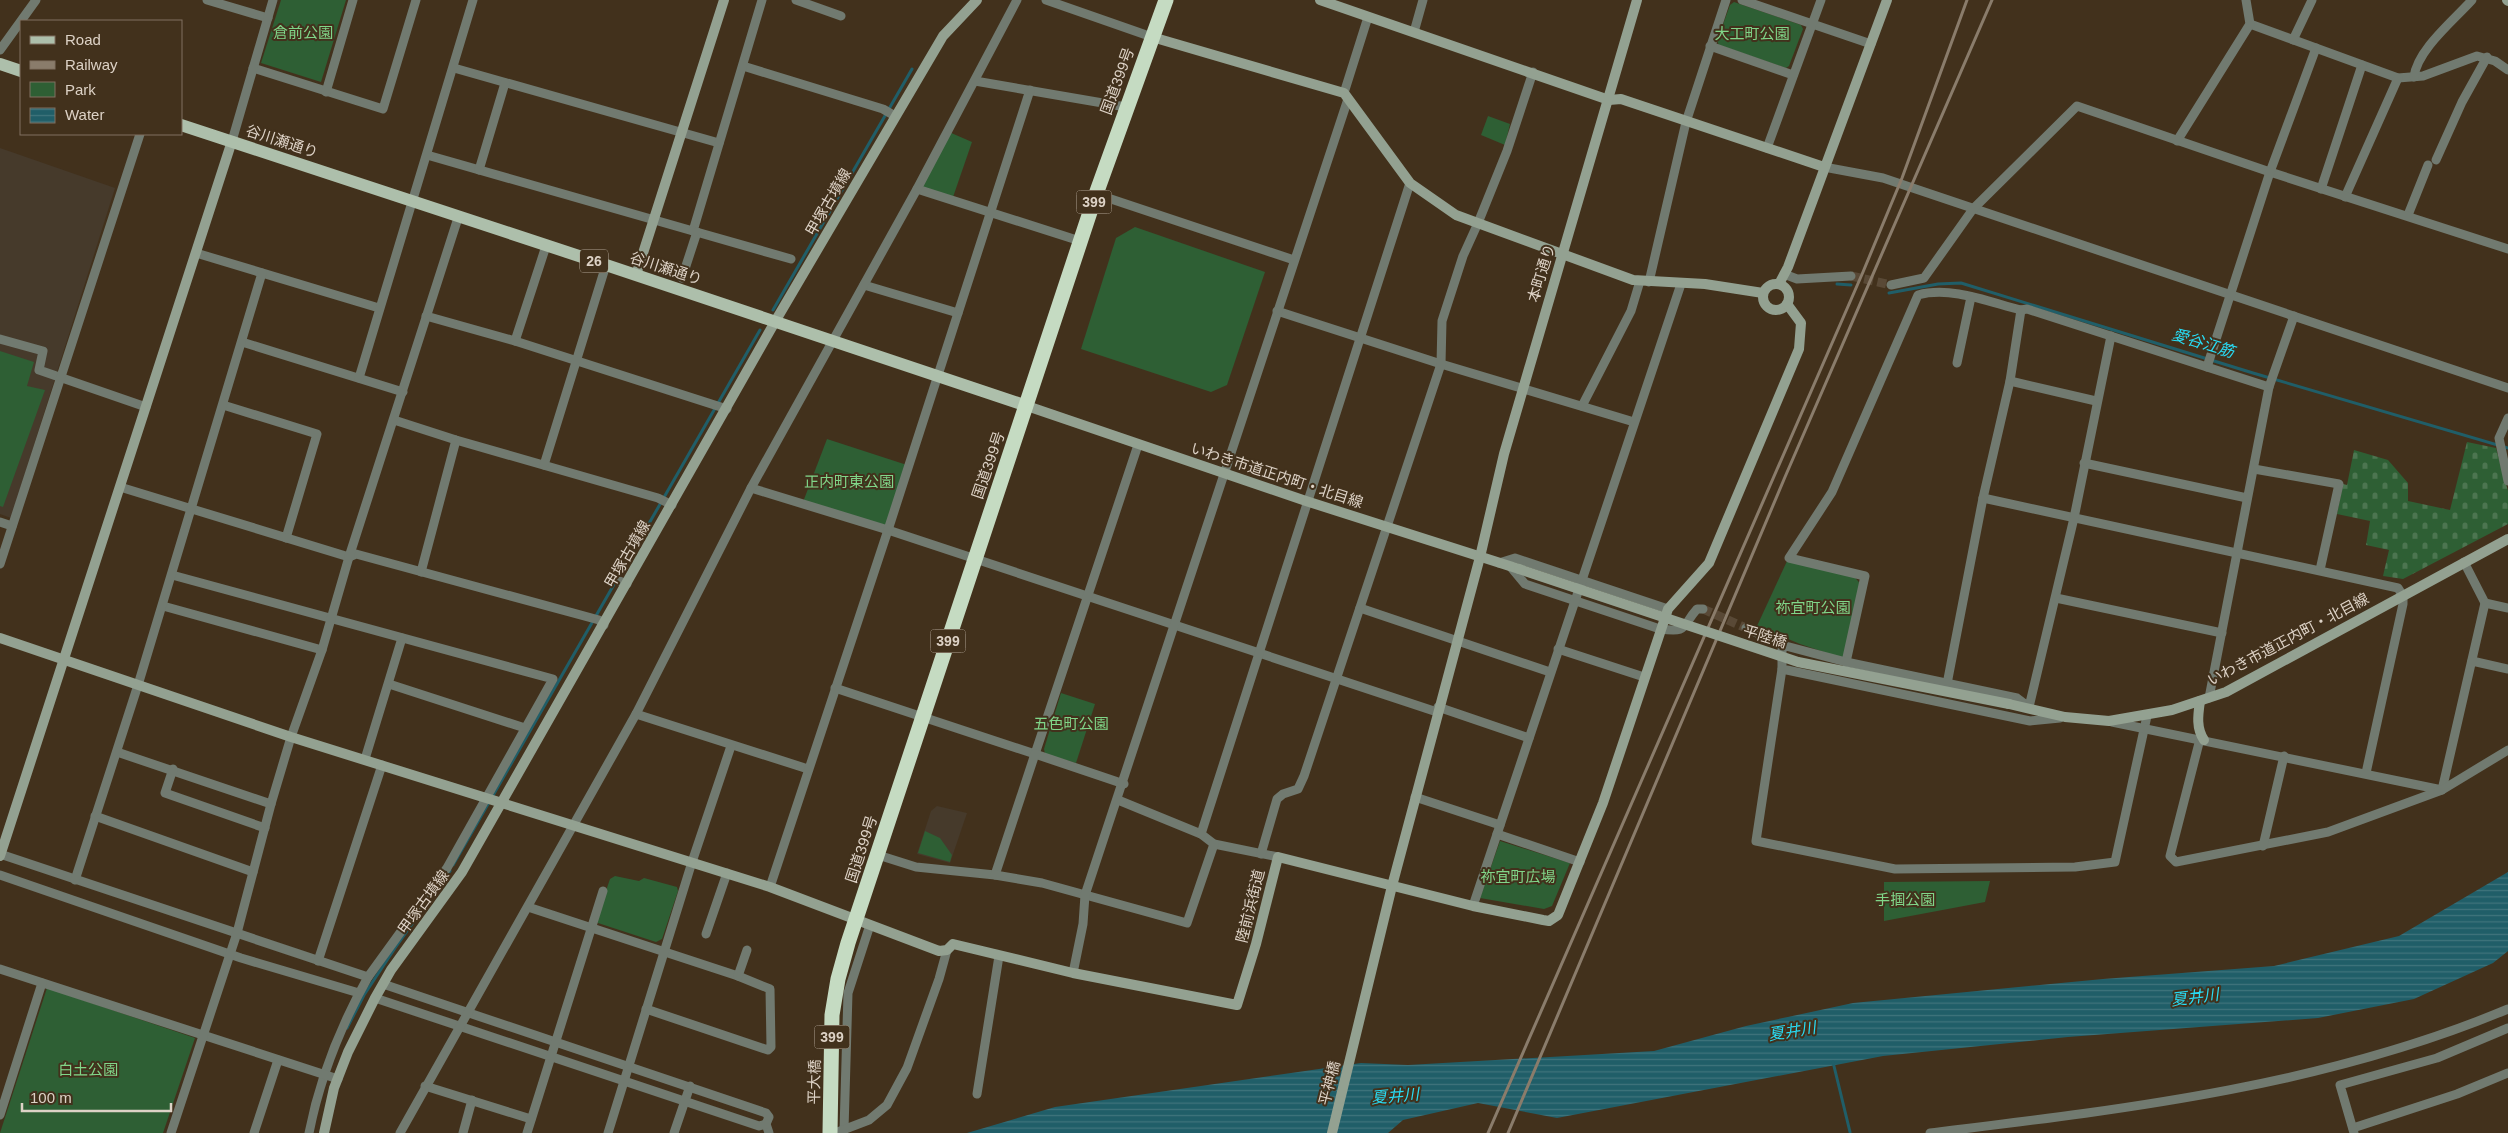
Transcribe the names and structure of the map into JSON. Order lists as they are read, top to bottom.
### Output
{
  "streets": {
    "highway": ["国道399号", "399", "平大橋"],
    "main road": ["谷川瀬通り", "26"],
    "street": [
      "甲塚古墳線",
      "本町通り",
      "いわき市道正内町・北目線",
      "平陸橋",
      "陸前浜街道",
      "平神橋"
    ]
  },
  "crossings": [
    ["国道399号", "谷川瀬通り"],
    ["国道399号", "いわき市道正内町・北目線"],
    ["国道399号", "平大橋"],
    ["谷川瀬通り", "甲塚古墳線"],
    ["谷川瀬通り", "いわき市道正内町・北目線"],
    ["本町通り", "いわき市道正内町・北目線"],
    ["いわき市道正内町・北目線", "平陸橋"],
    ["陸前浜街道", "平神橋"]
  ],
  "water": ["愛谷江筋", "夏井川"],
  "parks": [
    "倉前公園",
    "大工町公園",
    "正内町東公園",
    "祢宜町公園",
    "五色町公園",
    "祢宜町広場",
    "手掴公園",
    "白土公園"
  ],
  "legend": [
    "Road",
    "Railway",
    "Park",
    "Water"
  ],
  "scale_bar": "100 m"
}
